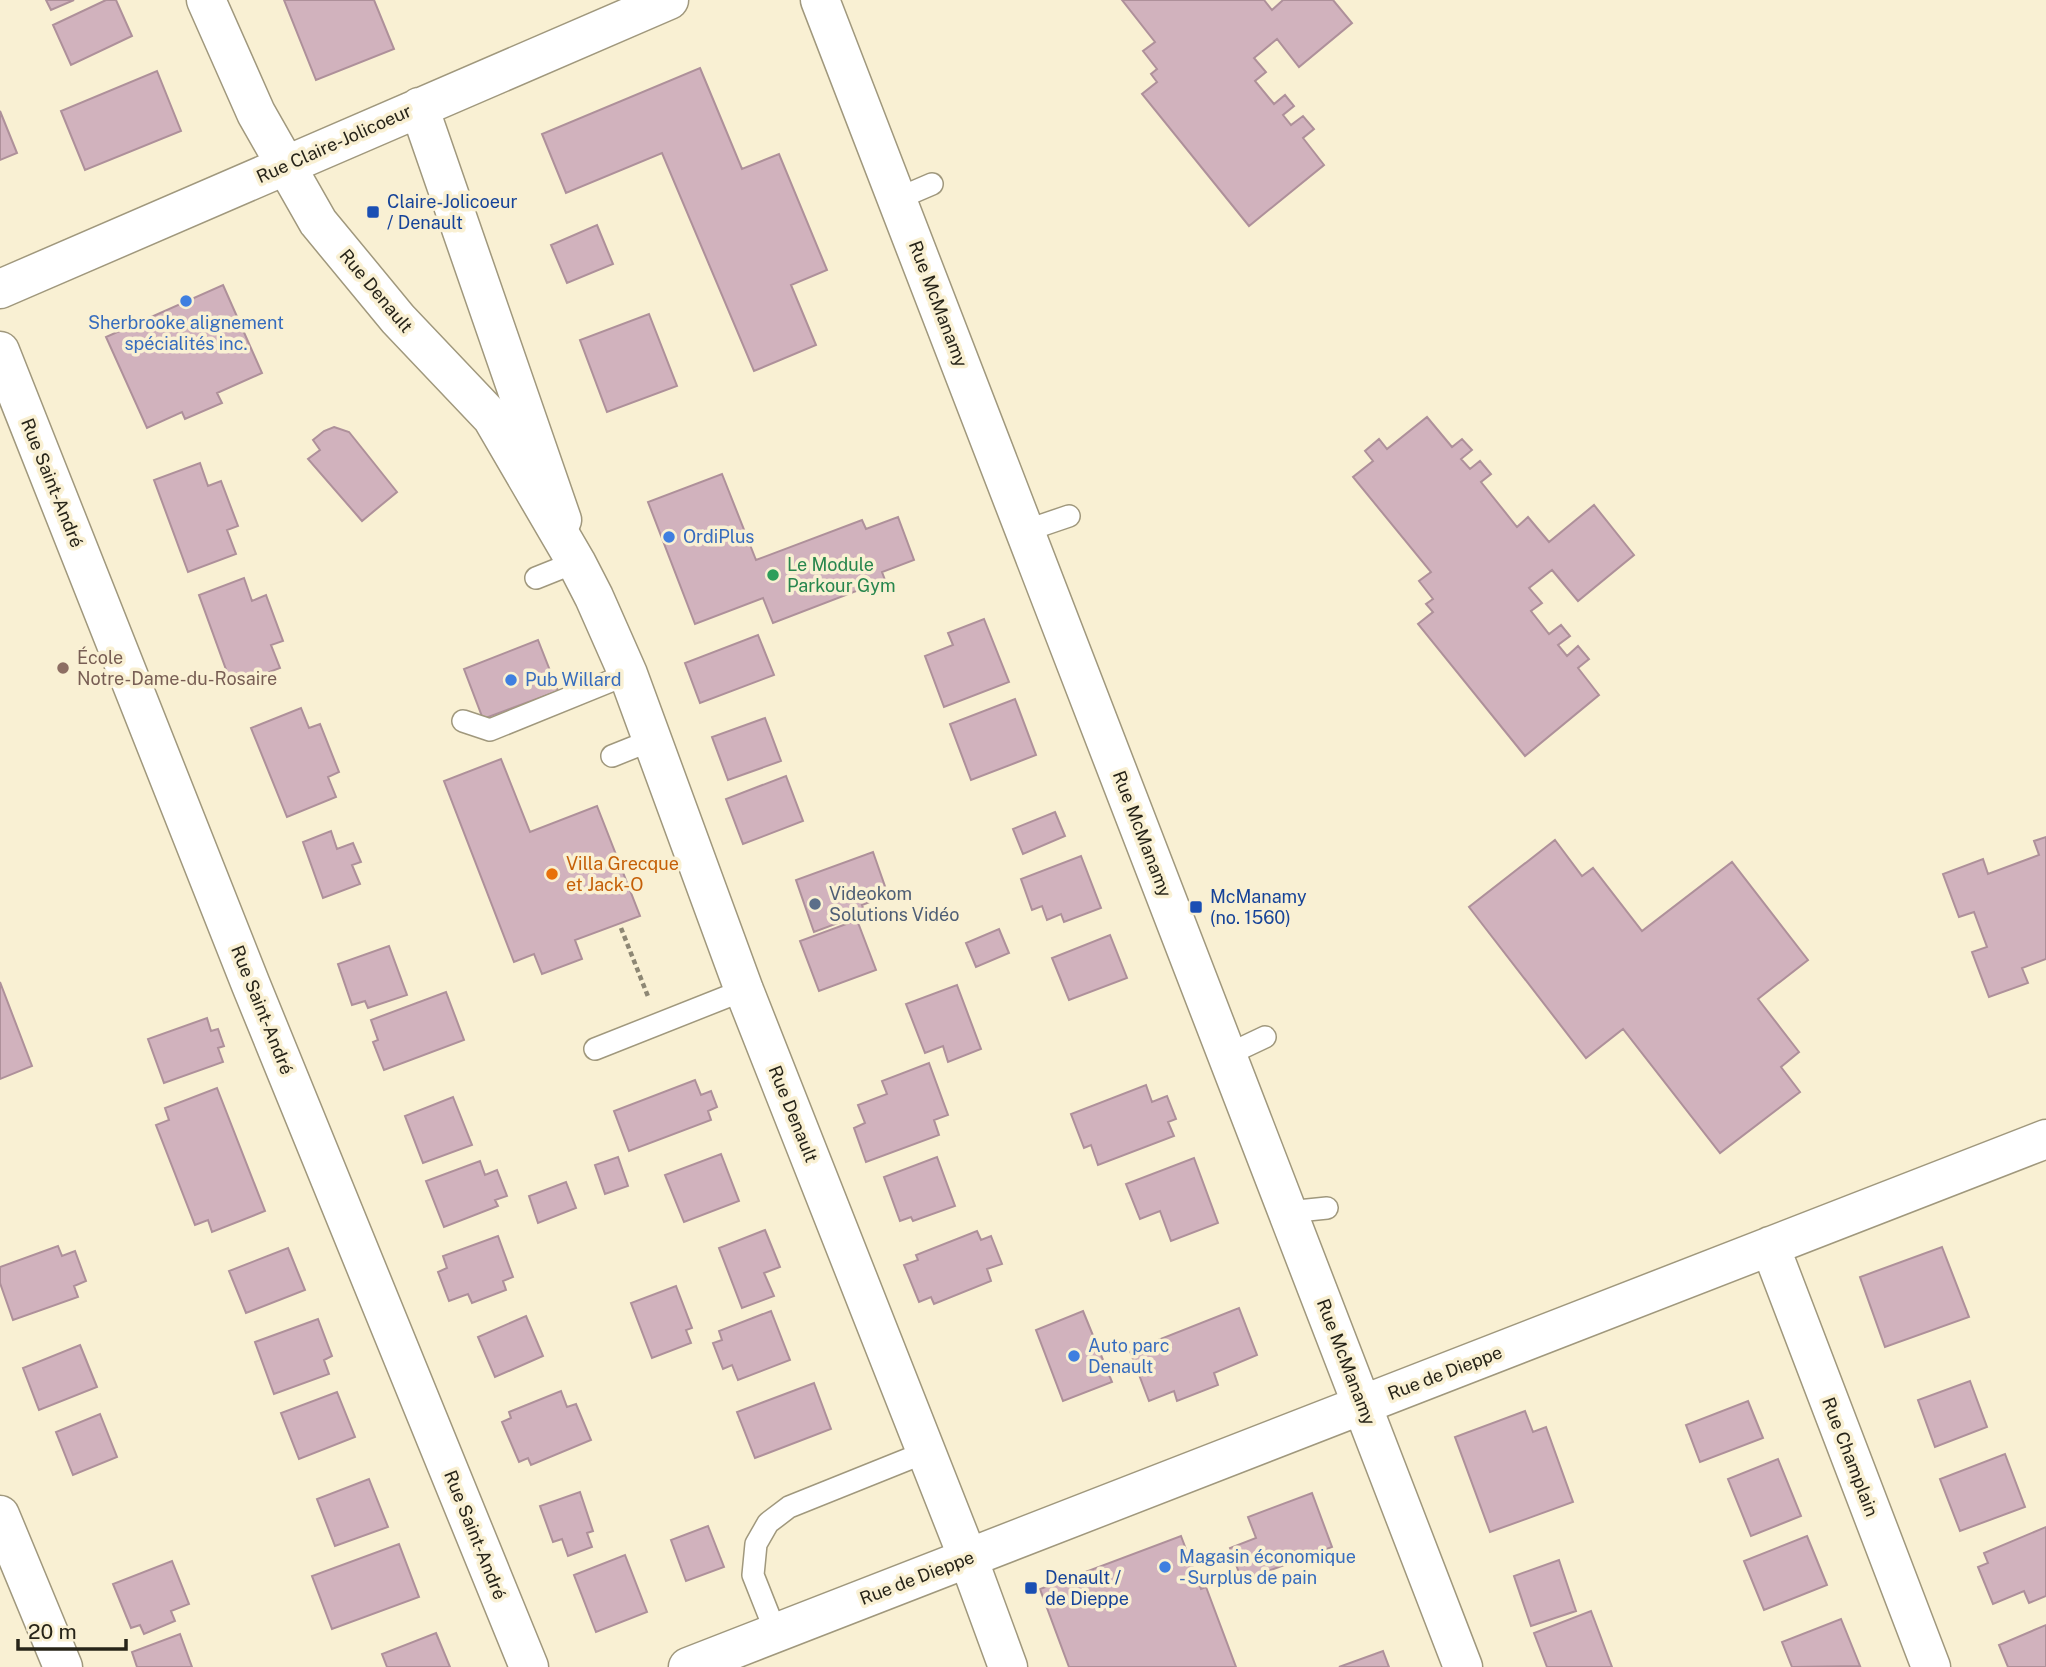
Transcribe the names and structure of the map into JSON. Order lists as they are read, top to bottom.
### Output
{
  "streets": {
    "street": [
      "Rue Claire-Jolicoeur",
      "Rue Denault",
      "Rue McManamy",
      "Rue Saint-André",
      "Rue de Dieppe",
      "Rue Champlain"
    ]
  },
  "crossings": [
    ["Rue Claire-Jolicoeur", "Rue Denault"],
    ["Rue Denault", "Rue de Dieppe"],
    ["Rue McManamy", "Rue de Dieppe"],
    ["Rue de Dieppe", "Rue Champlain"]
  ],
  "places": {
    "transit": ["Claire-Jolicoeur / Denault", "McManamy (no. 1560)", "Denault / de Dieppe"],
    "other": [
      "Sherbrooke alignement spécialités inc.",
      "OrdiPlus",
      "Le Module Parkour Gym",
      "École Notre-Dame-du-Rosaire",
      "Pub Willard",
      "Villa Grecque et Jack-O",
      "Videokom Solutions Vidéo",
      "Auto parc Denault",
      "Magasin économique - Surplus de pain"
    ]
  },
  "scale_bar": "20 m"
}
